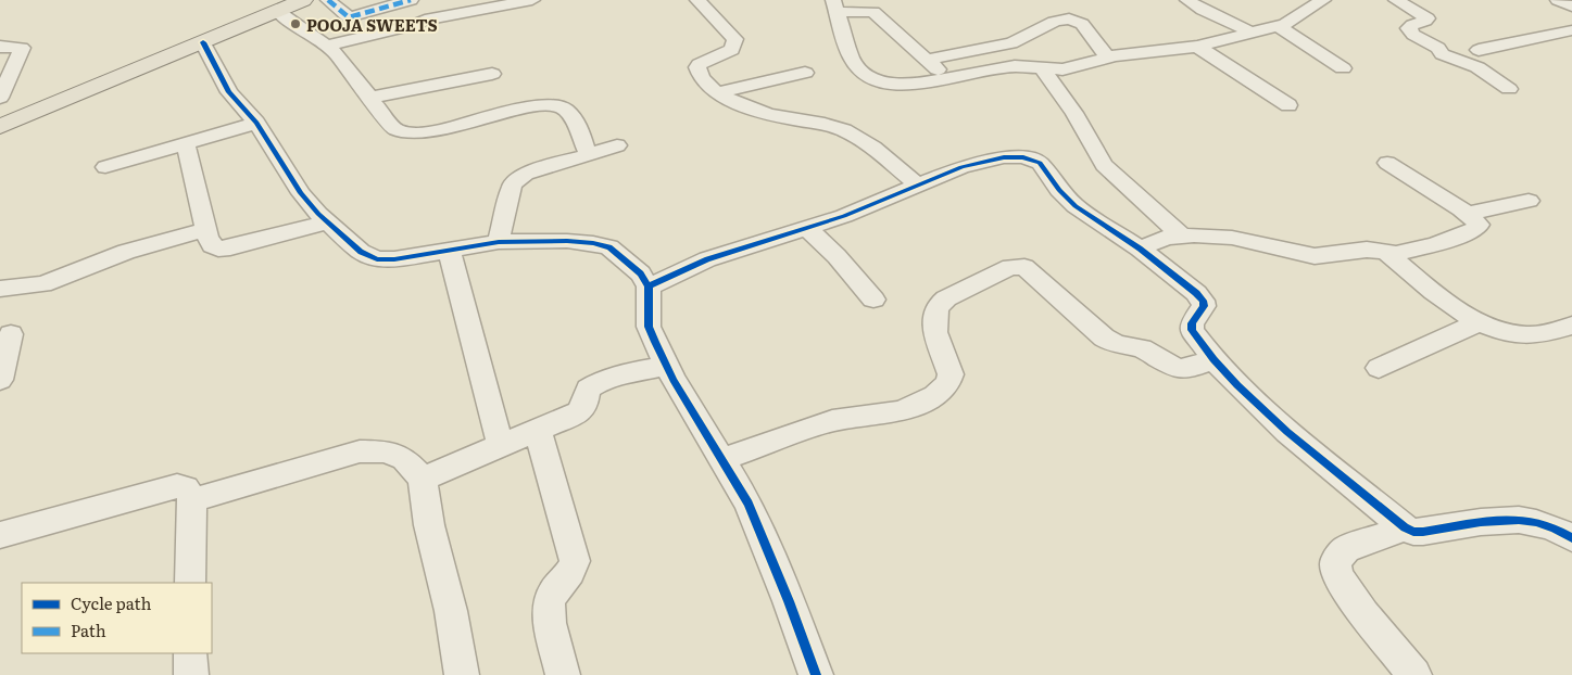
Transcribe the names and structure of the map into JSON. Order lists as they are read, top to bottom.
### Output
{
  "places": ["POOJA SWEETS"],
  "legend": ["Cycle path", "Path"]
}
